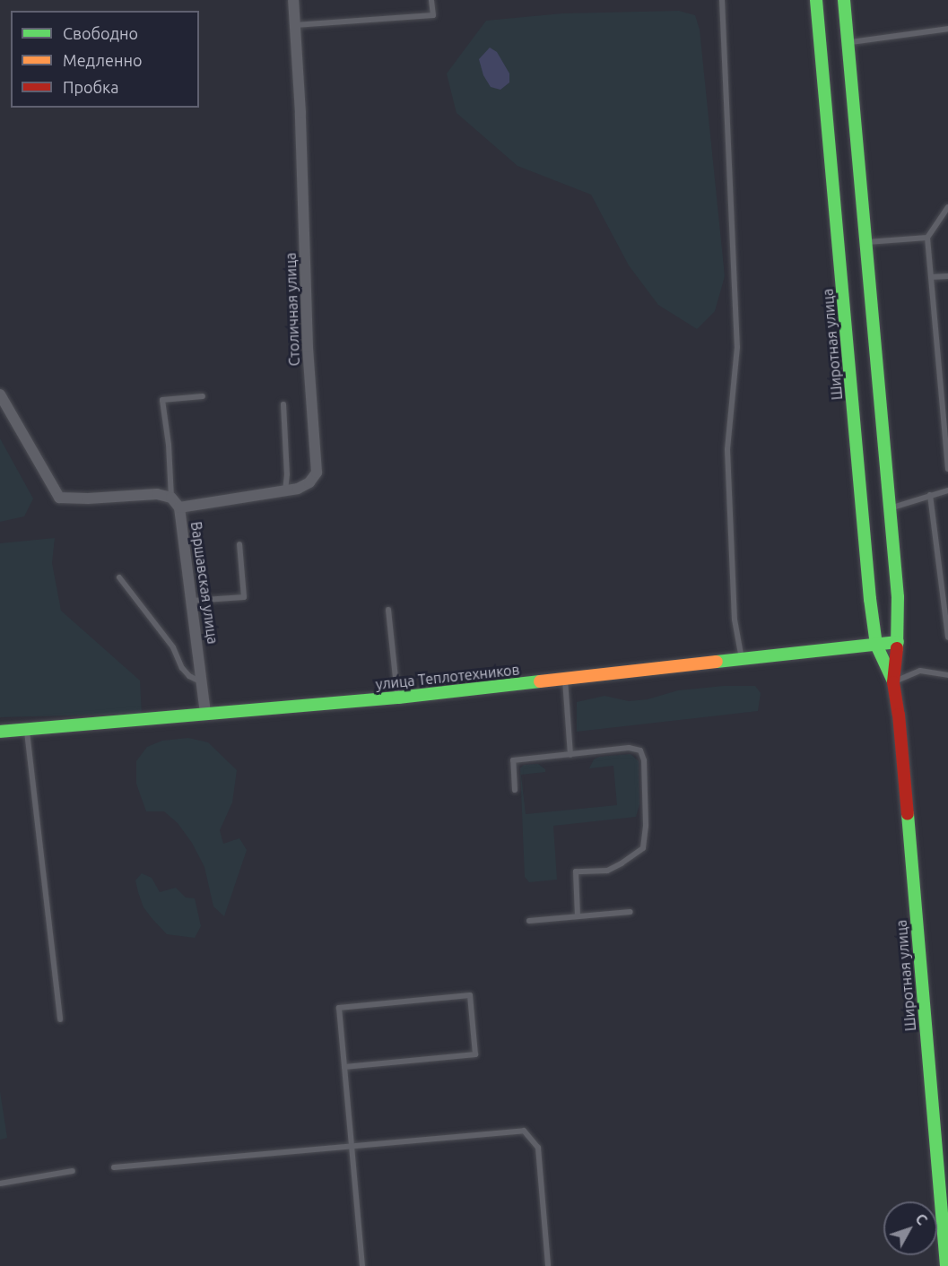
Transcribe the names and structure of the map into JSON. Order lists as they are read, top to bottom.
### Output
{
  "streets": {
    "main road": ["Широтная улица", "улица Теплотехников"],
    "street": ["Столичная улица", "Варшавская улица"]
  },
  "crossings": [
    ["Столичная улица", "Варшавская улица"],
    ["Широтная улица", "улица Теплотехников"],
    ["Варшавская улица", "улица Теплотехников"]
  ],
  "legend": ["Свободно", "Медленно", "Пробка"],
  "north": "top right"
}
